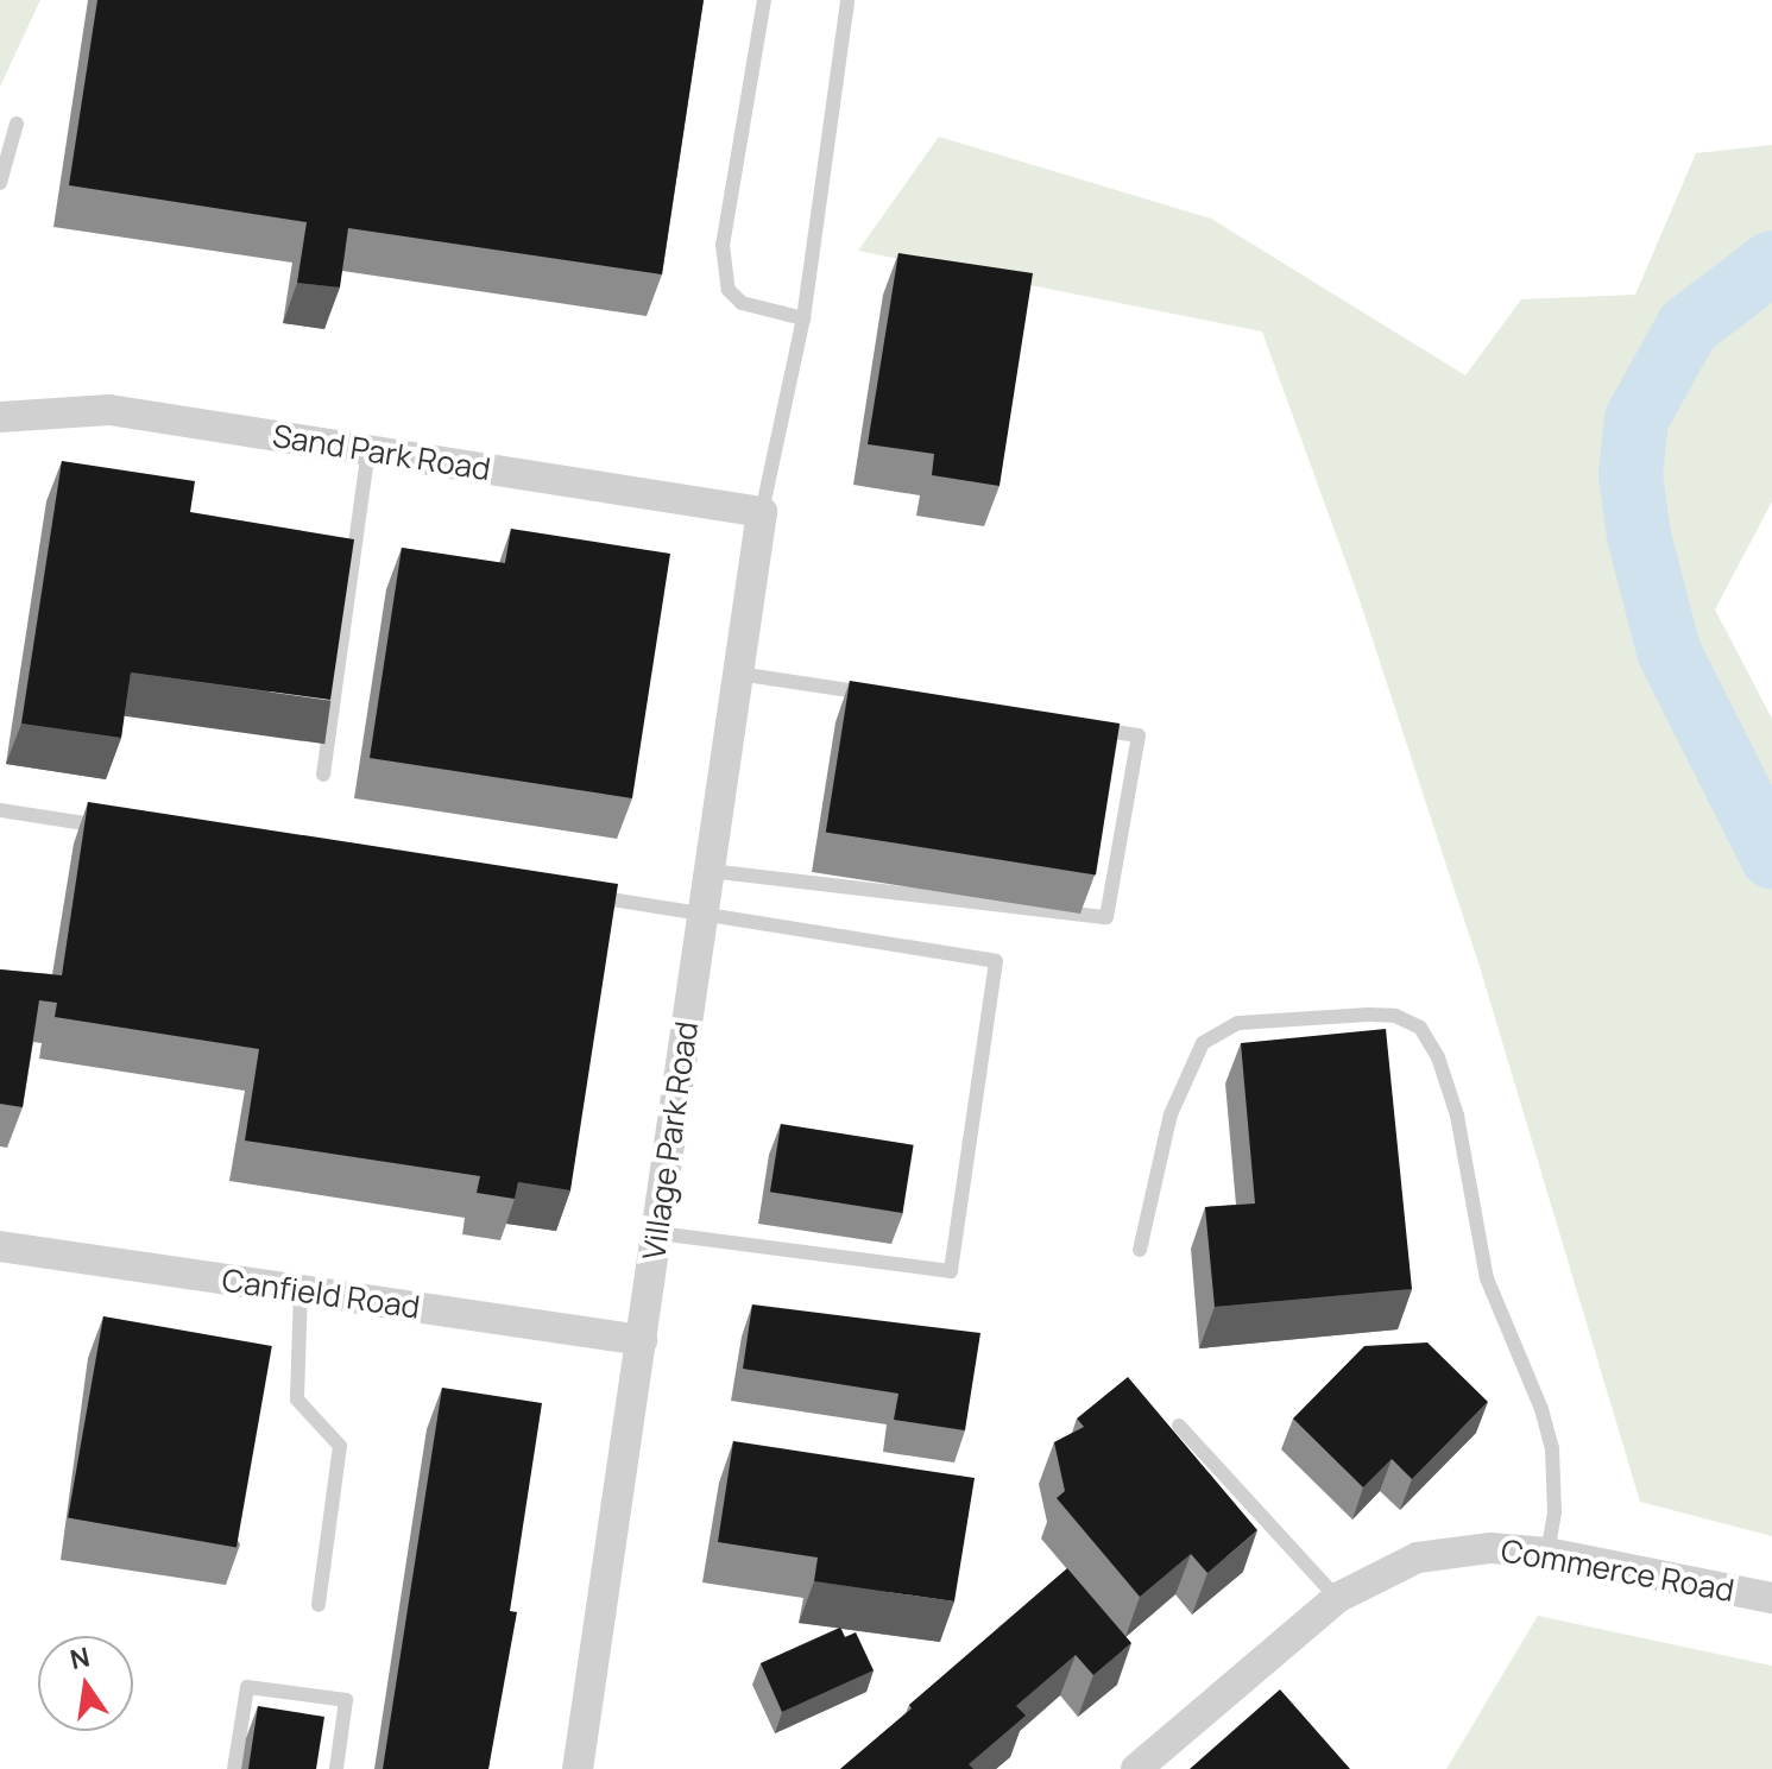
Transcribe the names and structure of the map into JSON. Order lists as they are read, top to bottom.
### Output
{
  "streets": {
    "street": [
      "Sand Park Road",
      "Village Park Road",
      "Canfield Road",
      "Commerce Road"
    ]
  },
  "crossings": [
    ["Sand Park Road", "Village Park Road"],
    ["Village Park Road", "Canfield Road"]
  ],
  "north": "top"
}
